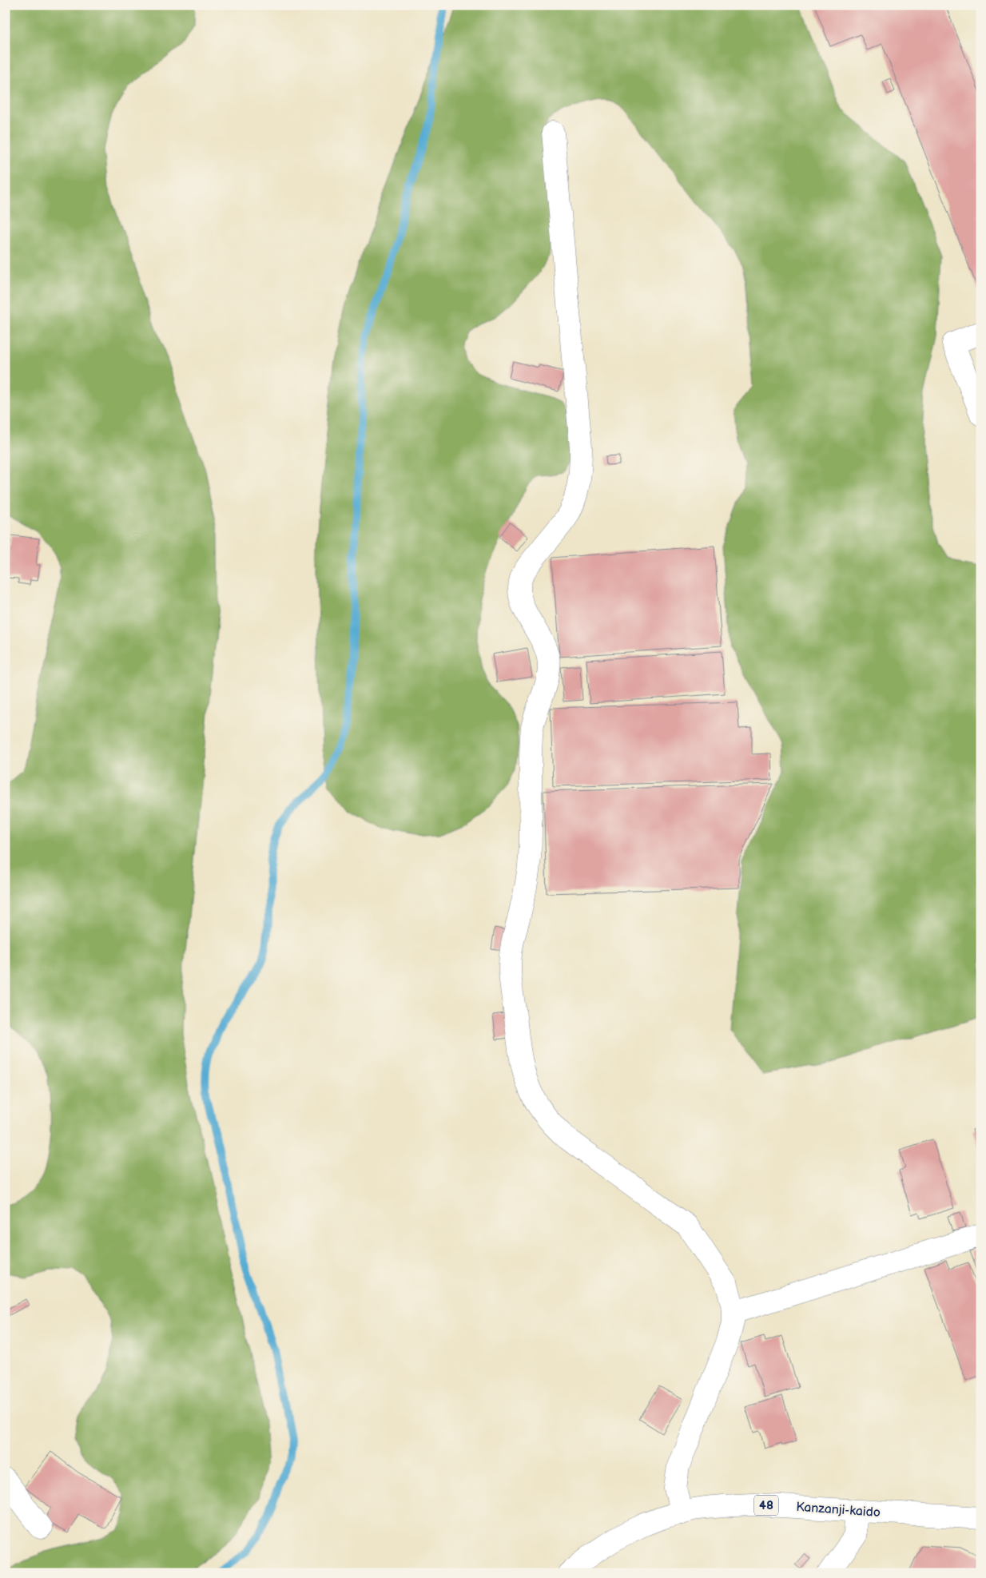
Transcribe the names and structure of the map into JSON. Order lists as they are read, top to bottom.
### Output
{
  "streets": {
    "street": ["48", "Kanzanji-kaido"]
  }
}
